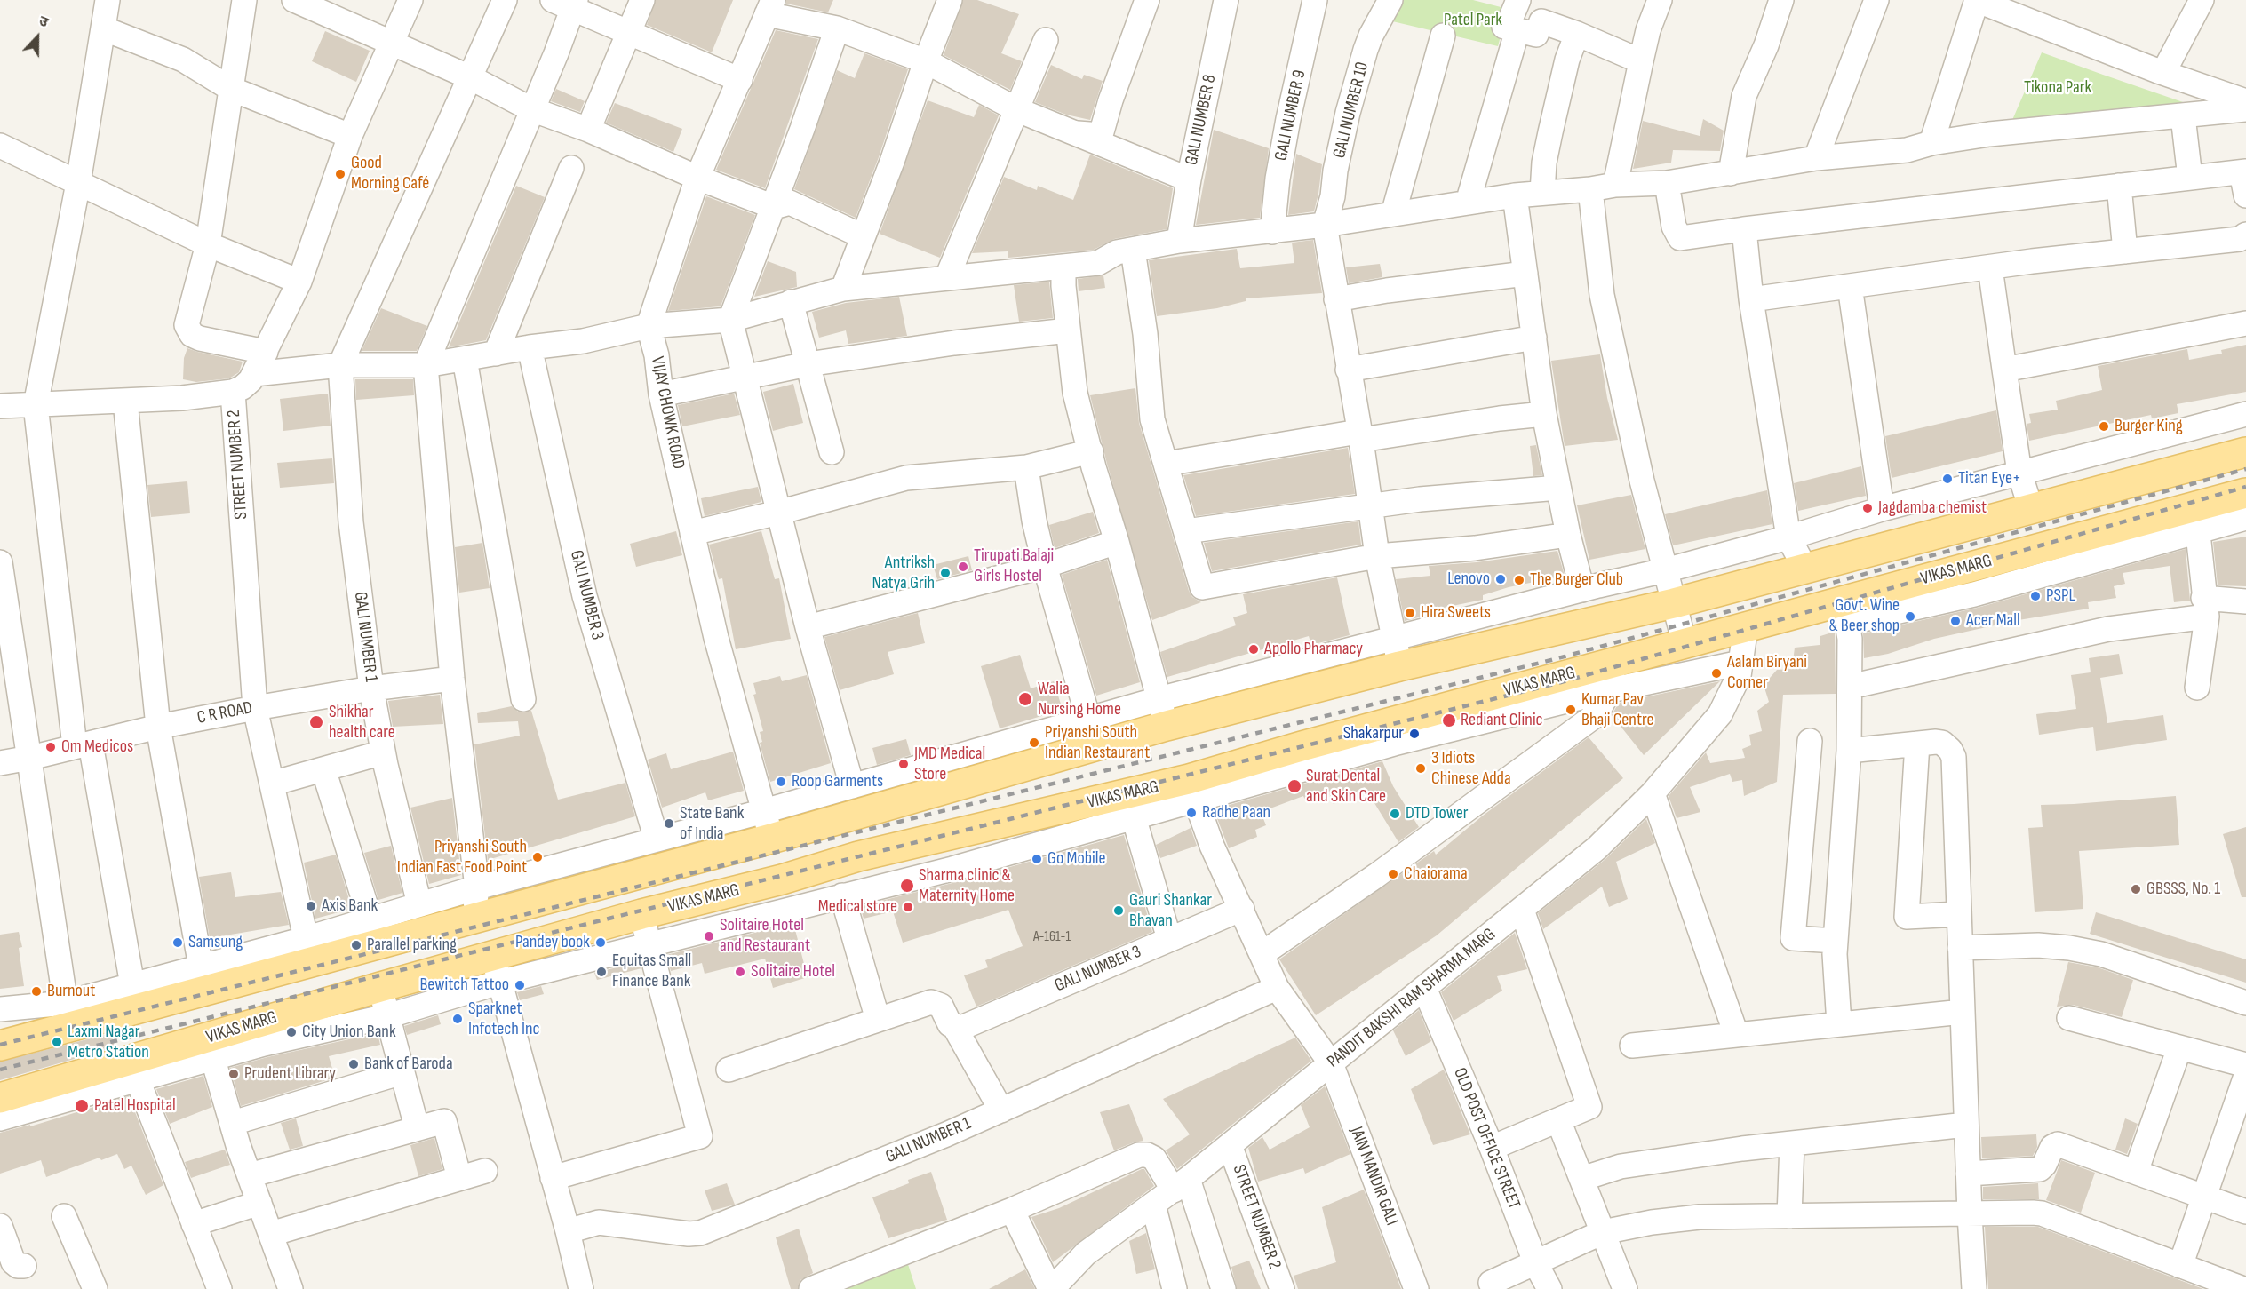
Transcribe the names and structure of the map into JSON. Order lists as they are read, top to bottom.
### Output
{
  "streets": {
    "main road": ["VIKAS MARG"],
    "street": [
      "GALI NUMBER 10",
      "GALI NUMBER 9",
      "GALI NUMBER 8",
      "VIJAY CHOWK ROAD",
      "STREET NUMBER 2",
      "GALI NUMBER 3",
      "GALI NUMBER 1",
      "C R ROAD",
      "PANDIT BAKSHI RAM SHARMA MARG",
      "OLD POST OFFICE STREET",
      "JAIN MANDIR GALI"
    ]
  },
  "crossings": [
    ["STREET NUMBER 2", "C R ROAD"],
    ["STREET NUMBER 2", "PANDIT BAKSHI RAM SHARMA MARG"],
    ["VIKAS MARG", "PANDIT BAKSHI RAM SHARMA MARG"],
    ["VIKAS MARG", "JAIN MANDIR GALI"],
    ["GALI NUMBER 3", "JAIN MANDIR GALI"],
    ["GALI NUMBER 1", "C R ROAD"],
    ["GALI NUMBER 1", "JAIN MANDIR GALI"],
    ["PANDIT BAKSHI RAM SHARMA MARG", "OLD POST OFFICE STREET"],
    ["PANDIT BAKSHI RAM SHARMA MARG", "JAIN MANDIR GALI"]
  ],
  "parks": ["Patel Park", "Tikona Park"],
  "places": [
    "Good Morning Café",
    "Burger King",
    "Titan Eye+",
    "Jagdamba chemist",
    "Tirupati Balaji Girls Hostel",
    "Antriksh Natya Grih",
    "Lenovo",
    "The Burger Club",
    "PSPL",
    "Hira Sweets",
    "Govt. Wine & Beer shop",
    "Acer Mall",
    "Apollo Pharmacy",
    "Aalam Biryani Corner",
    "Walia Nursing Home",
    "Kumar Pav Bhaji Centre",
    "Rediant Clinic",
    "Shikhar health care",
    "Shakarpur",
    "Priyanshi South Indian Restaurant",
    "Om Medicos",
    "JMD Medical Store",
    "3 Idiots Chinese Adda",
    "Roop Garments",
    "Surat Dental and Skin Care",
    "Radhe Paan",
    "DTD Tower",
    "State Bank of India",
    "Priyanshi South Indian Fast Food Point",
    "Go Mobile",
    "Chaiorama",
    "Sharma clinic & Maternity Home",
    "GBSSS, No. 1",
    "Axis Bank",
    "Medical store",
    "Gauri Shankar Bhavan",
    "Solitaire Hotel and Restaurant",
    "Samsung",
    "Pandey book",
    "Parallel parking",
    "Equitas Small Finance Bank",
    "Solitaire Hotel",
    "Bewitch Tattoo",
    "Burnout",
    "Sparknet Infotech Inc",
    "City Union Bank",
    "Laxmi Nagar Metro Station",
    "Bank of Baroda",
    "Prudent Library",
    "Patel Hospital"
  ],
  "house_numbers": ["A-161-1"],
  "north": "top"
}
